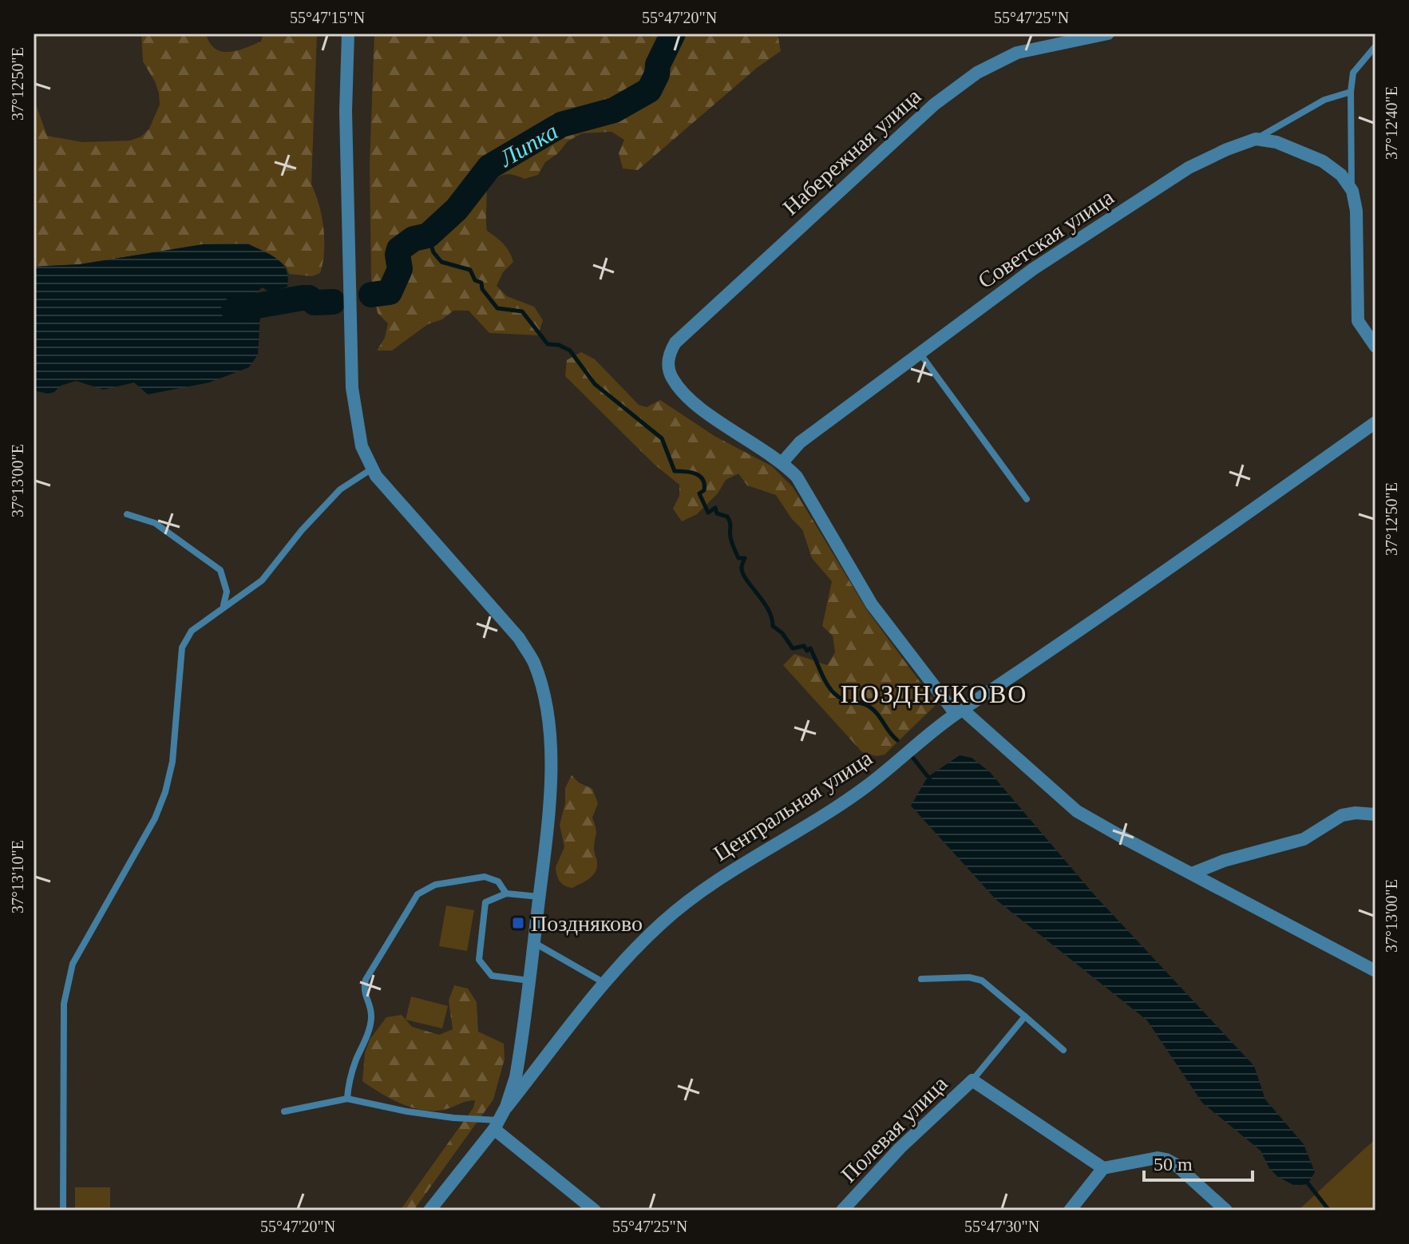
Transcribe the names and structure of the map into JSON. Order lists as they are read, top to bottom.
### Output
{
  "streets": {
    "street": [
      "Набережная улица",
      "Советская улица",
      "Центральная улица",
      "Полевая улица"
    ]
  },
  "crossings": [
    ["Набережная улица", "Советская улица"]
  ],
  "districts": ["ПОЗДНЯКОВО"],
  "water": ["Липка"],
  "places": {
    "transit": ["Поздняково"]
  },
  "scale_bar": "50 m",
  "coordinates": [
    "55°47'15\"N",
    "55°47'20\"N",
    "55°47'25\"N",
    "37°12'50\"E",
    "37°12'40\"E",
    "37°13'00\"E",
    "37°13'10\"E",
    "55°47'30\"N"
  ]
}
